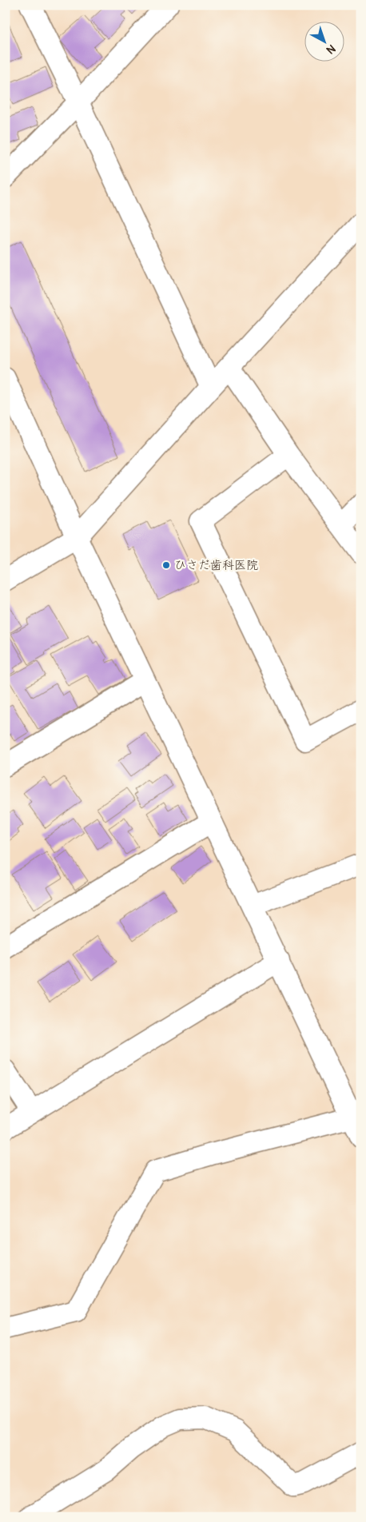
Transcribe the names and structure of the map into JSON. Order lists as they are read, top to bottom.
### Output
{
  "places": ["ひさだ歯科医院"],
  "north": "bottom right"
}
